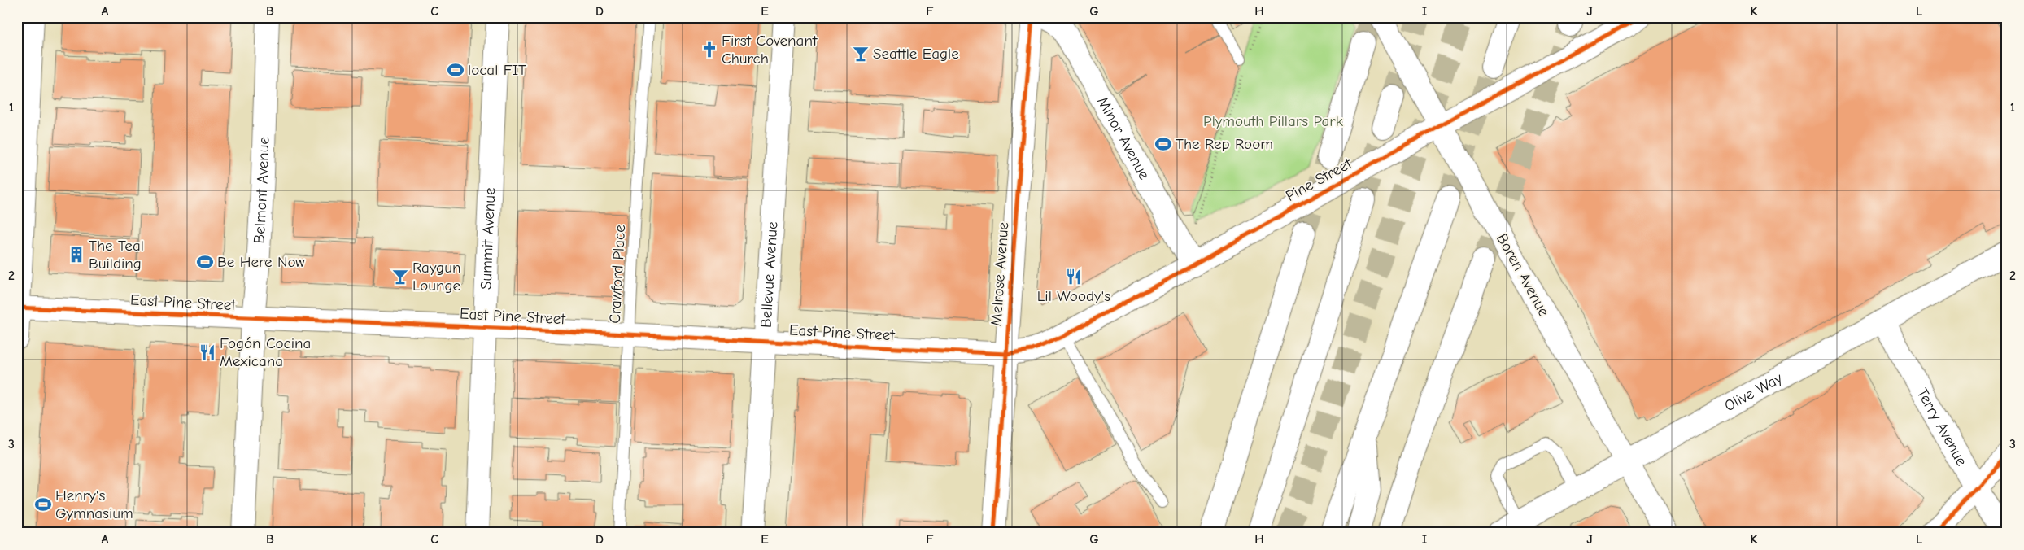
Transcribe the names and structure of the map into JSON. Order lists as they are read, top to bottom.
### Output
{
  "streets": {
    "main road": [
      "Minor Avenue",
      "Pine Street",
      "Belmont Avenue",
      "Summit Avenue",
      "Melrose Avenue",
      "Bellevue Avenue",
      "Boren Avenue",
      "East Pine Street",
      "Olive Way",
      "Terry Avenue"
    ],
    "lane": ["Crawford Place"]
  },
  "crossings": [
    ["Minor Avenue", "Pine Street"],
    ["Pine Street", "Melrose Avenue"],
    ["Pine Street", "Boren Avenue"],
    ["Pine Street", "East Pine Street"],
    ["Belmont Avenue", "East Pine Street"],
    ["Summit Avenue", "East Pine Street"],
    ["Crawford Place", "East Pine Street"],
    ["Melrose Avenue", "East Pine Street"],
    ["Bellevue Avenue", "East Pine Street"],
    ["Boren Avenue", "Olive Way"],
    ["Olive Way", "Terry Avenue"]
  ],
  "parks": ["Plymouth Pillars Park"],
  "places": {
    "church": ["First Covenant Church"],
    "bar": ["Seattle Eagle", "Raygun Lounge"],
    "sports": [
      "local FIT",
      "The Rep Room",
      "Be Here Now",
      "Henry's Gymnasium"
    ],
    "building": ["The Teal Building"],
    "restaurant": ["Lil Woody's", "Fogón Cocina Mexicana"]
  },
  "grid": {
    "columns": [
      "A",
      "B",
      "C",
      "D",
      "E",
      "F",
      "G",
      "H",
      "I",
      "J",
      "K",
      "L"
    ],
    "rows": ["1", "2", "3"]
  }
}
